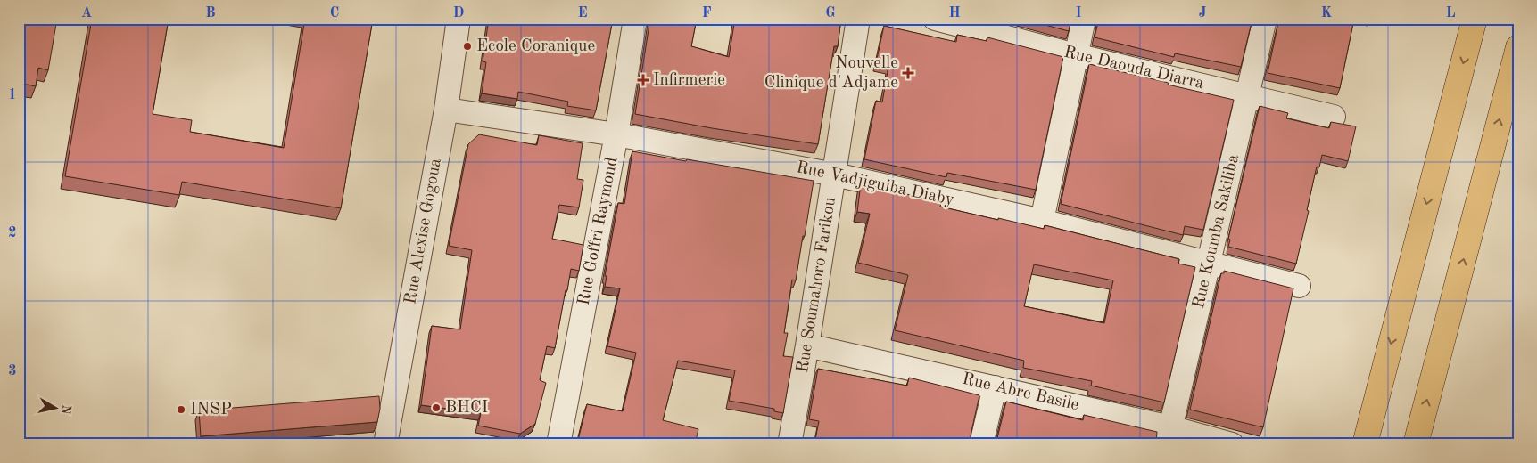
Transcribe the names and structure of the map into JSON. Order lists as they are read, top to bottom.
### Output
{
  "streets": {
    "street": [
      "Rue Daouda Diarra",
      "Rue Vadjiguiba Diaby",
      "Rue Alexise Gogoua",
      "Rue Goffri Raymond",
      "Rue Koumba Sakiliba",
      "Rue Soumahoro Farikou",
      "Rue Abre Basile"
    ]
  },
  "crossings": [
    ["Rue Daouda Diarra", "Rue Koumba Sakiliba"],
    ["Rue Vadjiguiba Diaby", "Rue Alexise Gogoua"],
    ["Rue Vadjiguiba Diaby", "Rue Goffri Raymond"],
    ["Rue Vadjiguiba Diaby", "Rue Koumba Sakiliba"],
    ["Rue Vadjiguiba Diaby", "Rue Soumahoro Farikou"],
    ["Rue Koumba Sakiliba", "Rue Abre Basile"],
    ["Rue Soumahoro Farikou", "Rue Abre Basile"]
  ],
  "places": {
    "other": ["Ecole Coranique", "BHCI", "INSP"],
    "health": ["Nouvelle Clinique d'Adjame", "Infirmerie"]
  },
  "north": "right",
  "grid": {
    "columns": [
      "A",
      "B",
      "C",
      "D",
      "E",
      "F",
      "G",
      "H",
      "I",
      "J",
      "K",
      "L"
    ],
    "rows": ["1", "2", "3"]
  }
}
